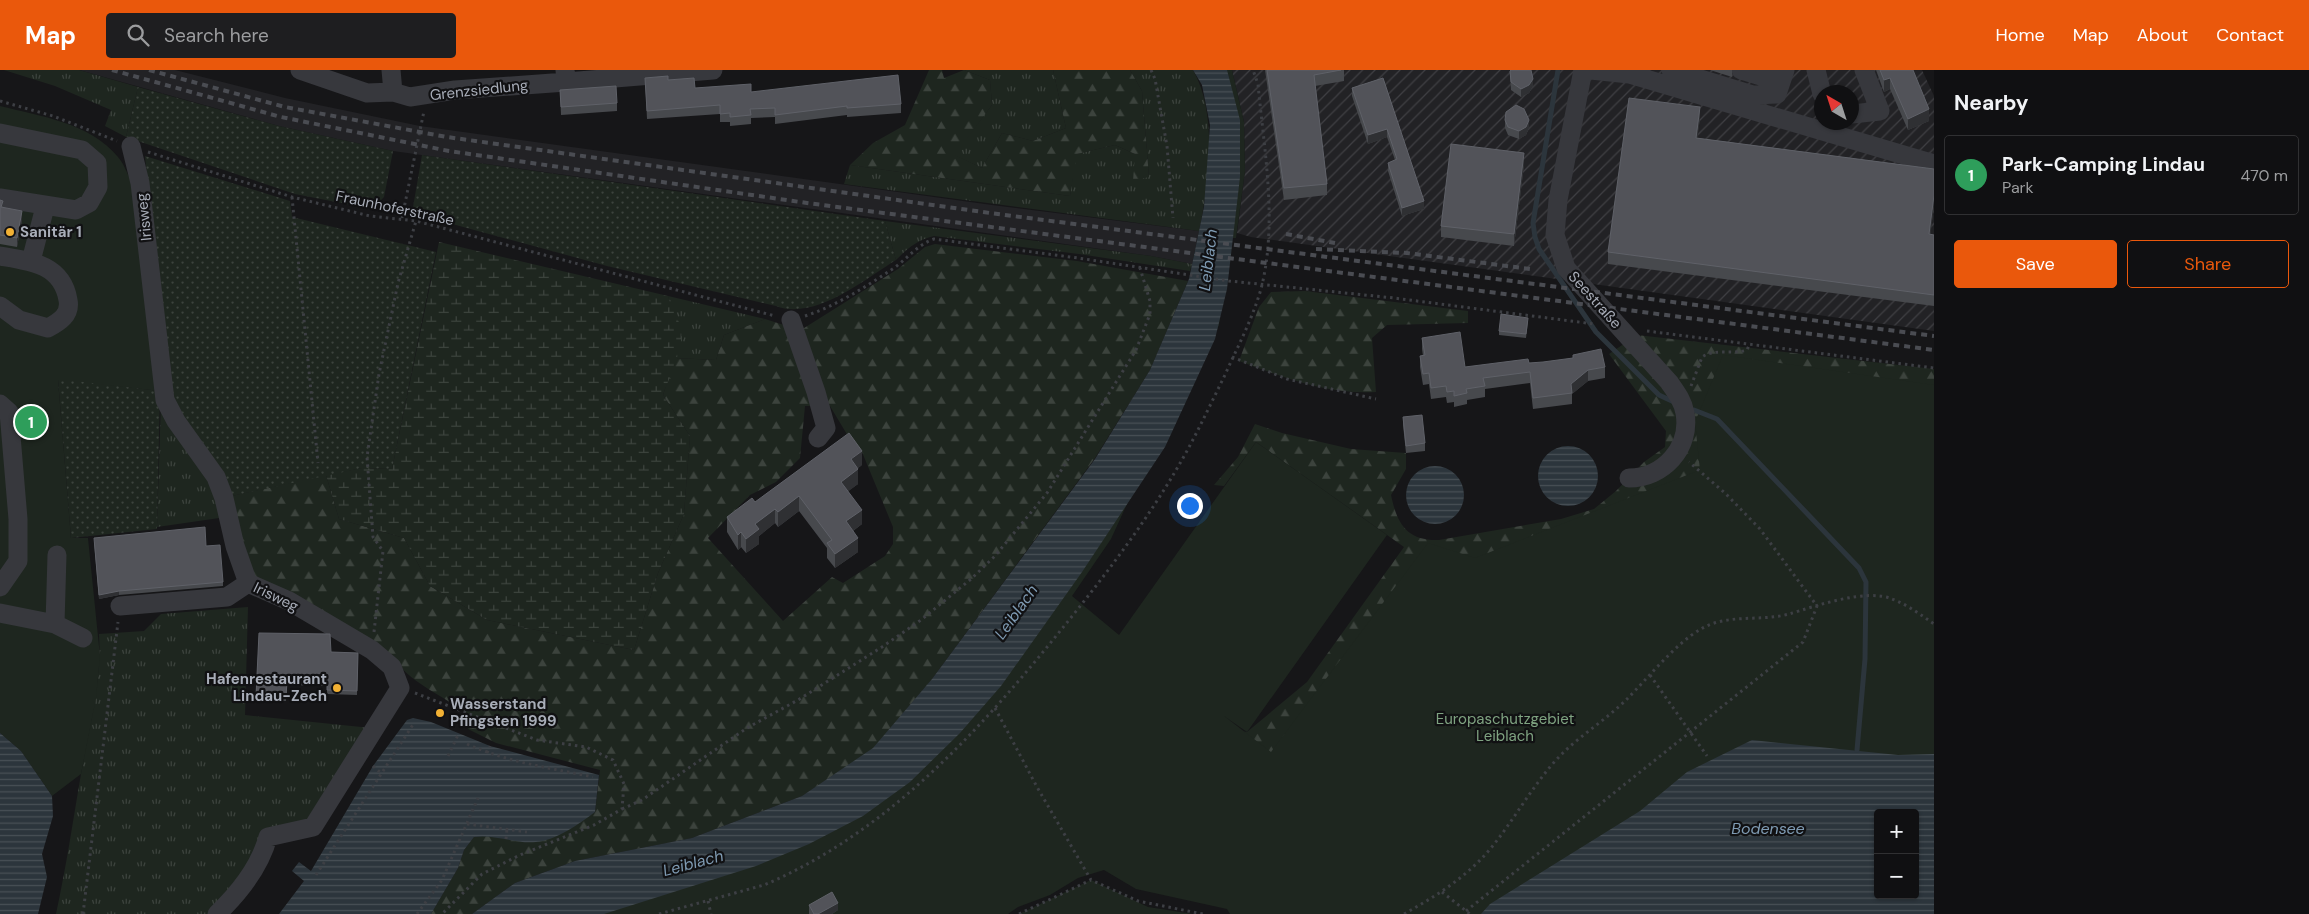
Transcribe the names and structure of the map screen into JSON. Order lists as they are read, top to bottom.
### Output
{
  "streets": {
    "street": ["Grenzsiedlung", "Irisweg", "Seestraße"],
    "path": ["Fraunhoferstraße"]
  },
  "crossings": [
    ["Fraunhoferstraße", "Irisweg"]
  ],
  "water": ["Leiblach", "Bodensee"],
  "parks": ["Europaschutzgebiet Leiblach"],
  "places": ["Sanitär 1", "Hafenrestaurant Lindau-Zech", "Wasserstand Pfingsten 1999"],
  "north": "top left",
  "page": {
    "header": "Map",
    "search": "Search here",
    "nav": [
      "Home",
      "Map",
      "About",
      "Contact"
    ],
    "heading": "Nearby",
    "list": [
      {
        "mark": "1",
        "name": "Park-Camping Lindau",
        "note": "Park",
        "value": "470 m"
      }
    ],
    "buttons": ["Save", "Share"],
    "pins": "1",
    "map_buttons": ["+", "−"]
  }
}
